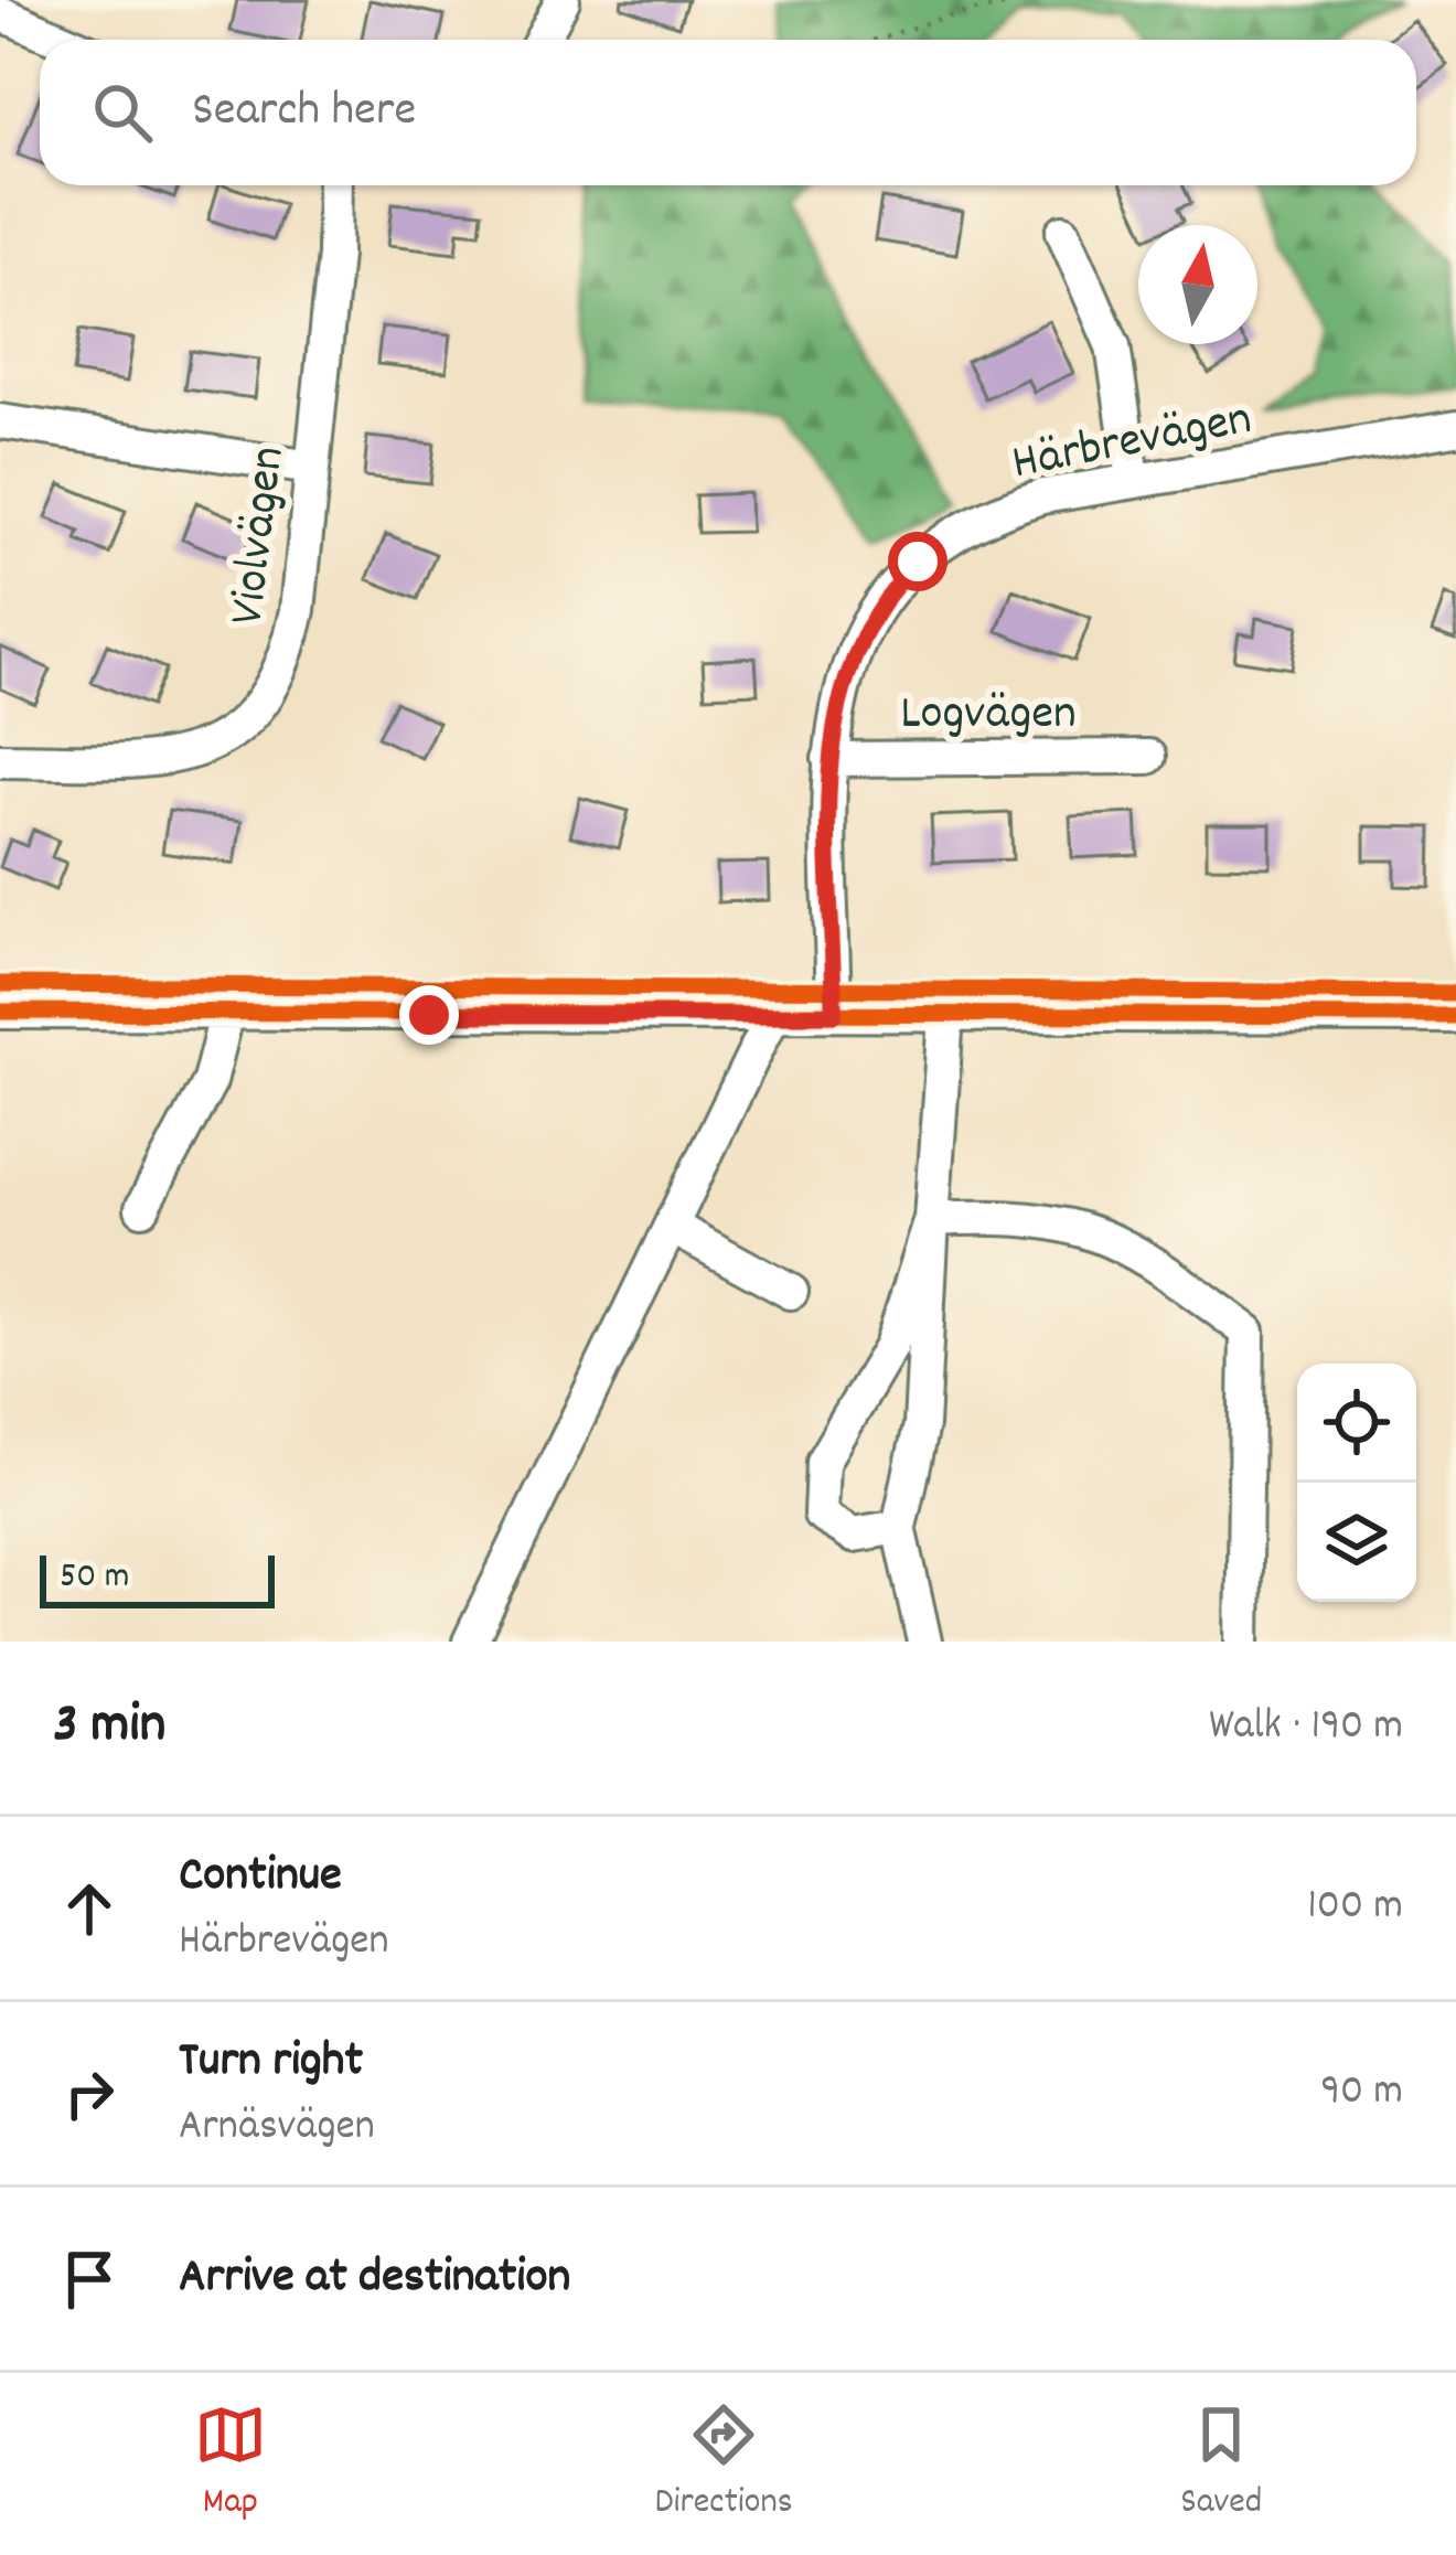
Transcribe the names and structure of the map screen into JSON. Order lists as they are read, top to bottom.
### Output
{
  "streets": {
    "street": ["Härbrevägen", "Violvägen", "Logvägen"]
  },
  "crossings": [
    ["Härbrevägen", "Logvägen"]
  ],
  "scale_bar": "50 m",
  "north": "top",
  "page": {
    "search": "Search here",
    "scale": "50 m",
    "heading": ["3 min", "Walk · 190 m"],
    "list": [
      ["Continue", "Härbrevägen", "100 m"],
      ["Turn right", "Arnäsvägen", "90 m"],
      "Arrive at destination"
    ],
    "nav": ["Map", "Directions", "Saved"]
  }
}
